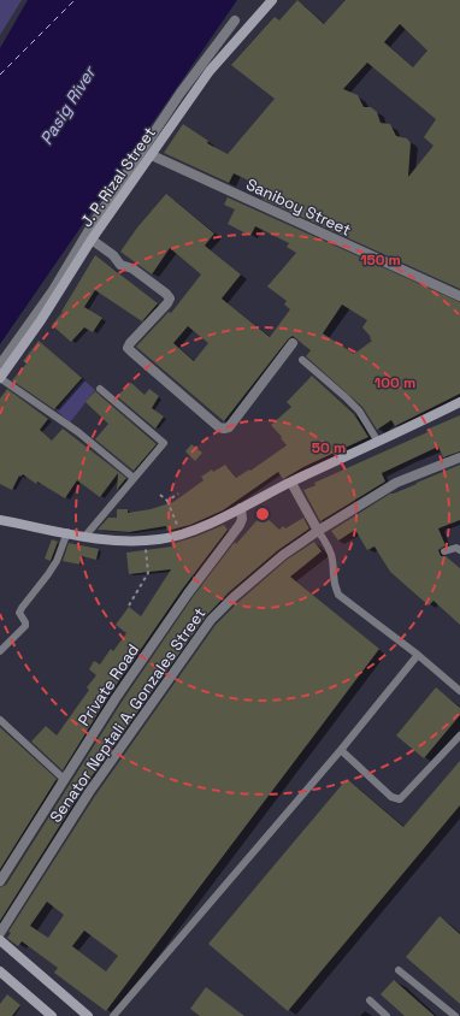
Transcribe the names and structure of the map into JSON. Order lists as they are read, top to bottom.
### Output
{
  "streets": {
    "street": [
      "J. P. Rizal Street",
      "Saniboy Street",
      "Private Road",
      "Senator Neptali A. Gonzales Street"
    ]
  },
  "crossings": [
    ["J. P. Rizal Street", "Saniboy Street"]
  ],
  "water": ["Pasig River"],
  "rings": ["150 m", "100 m", "50 m"]
}
